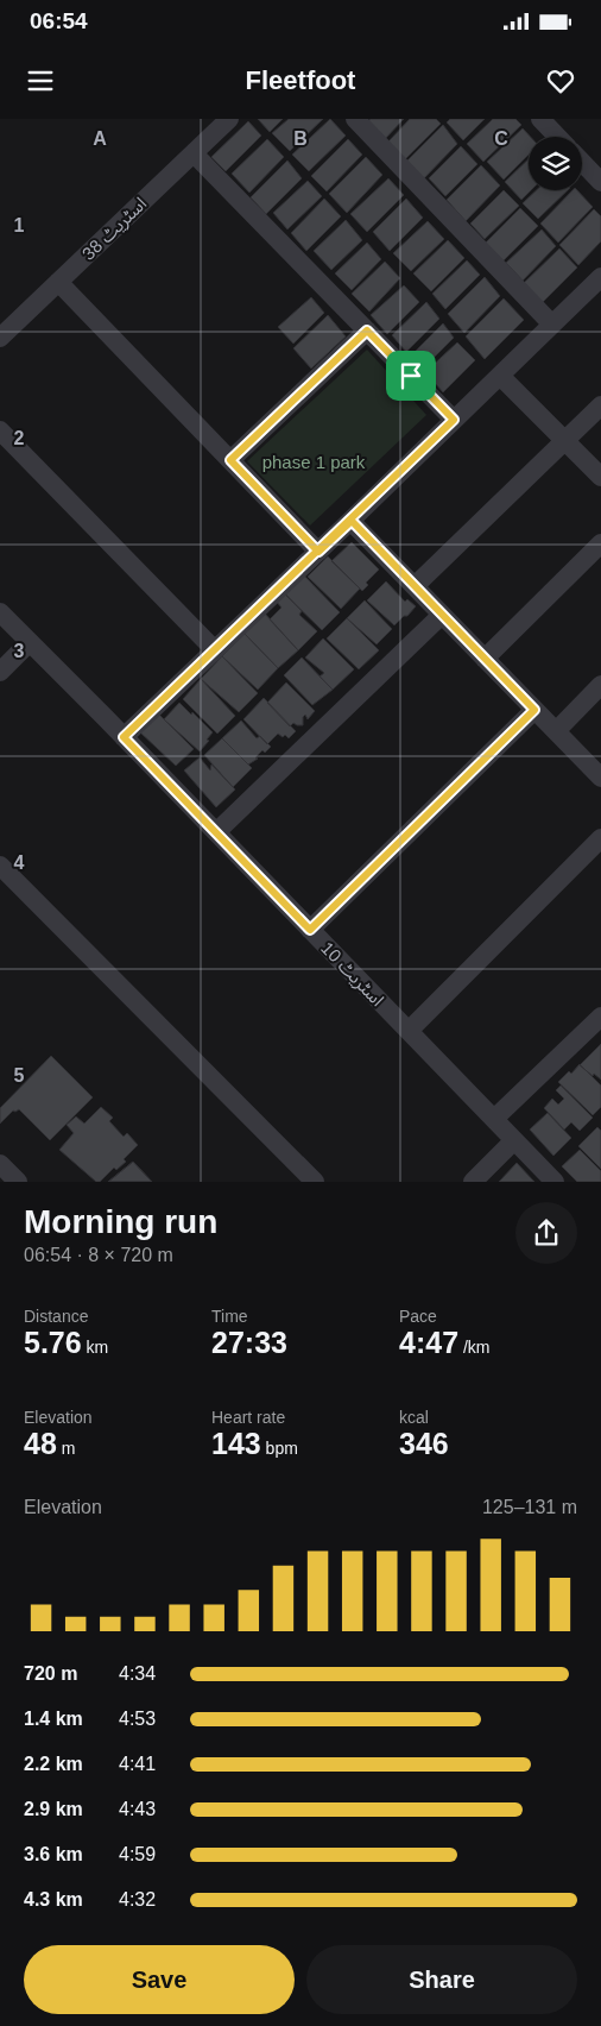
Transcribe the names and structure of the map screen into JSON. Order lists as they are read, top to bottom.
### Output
{
  "streets": {
    "street": ["اسٹریٹ 38", "اسٹریٹ 10"]
  },
  "parks": ["phase 1 park"],
  "page": {
    "status": "06:54",
    "header": "Fleetfoot",
    "heading": ["Morning run", "06:54 · 8 × 720 m"],
    "stats": [
      ["Distance", "5.76 km"],
      ["Time", "27:33"],
      ["Pace", "4:47 /km"],
      ["Elevation", "48 m"],
      ["Heart rate", "143 bpm"],
      ["kcal", "346"]
    ],
    "chart": ["Elevation", "125–131 m"],
    "list": [
      {
        "name": "720 m",
        "note": "4:34"
      },
      {
        "name": "1.4 km",
        "note": "4:53"
      },
      {
        "name": "2.2 km",
        "note": "4:41"
      },
      {
        "name": "2.9 km",
        "note": "4:43"
      },
      {
        "name": "3.6 km",
        "note": "4:59"
      },
      {
        "name": "4.3 km",
        "note": "4:32"
      }
    ],
    "buttons": ["Save", "Share"]
  },
  "grid": {
    "columns": ["A", "B", "C"],
    "rows": [
      "1",
      "2",
      "3",
      "4",
      "5"
    ]
  }
}
